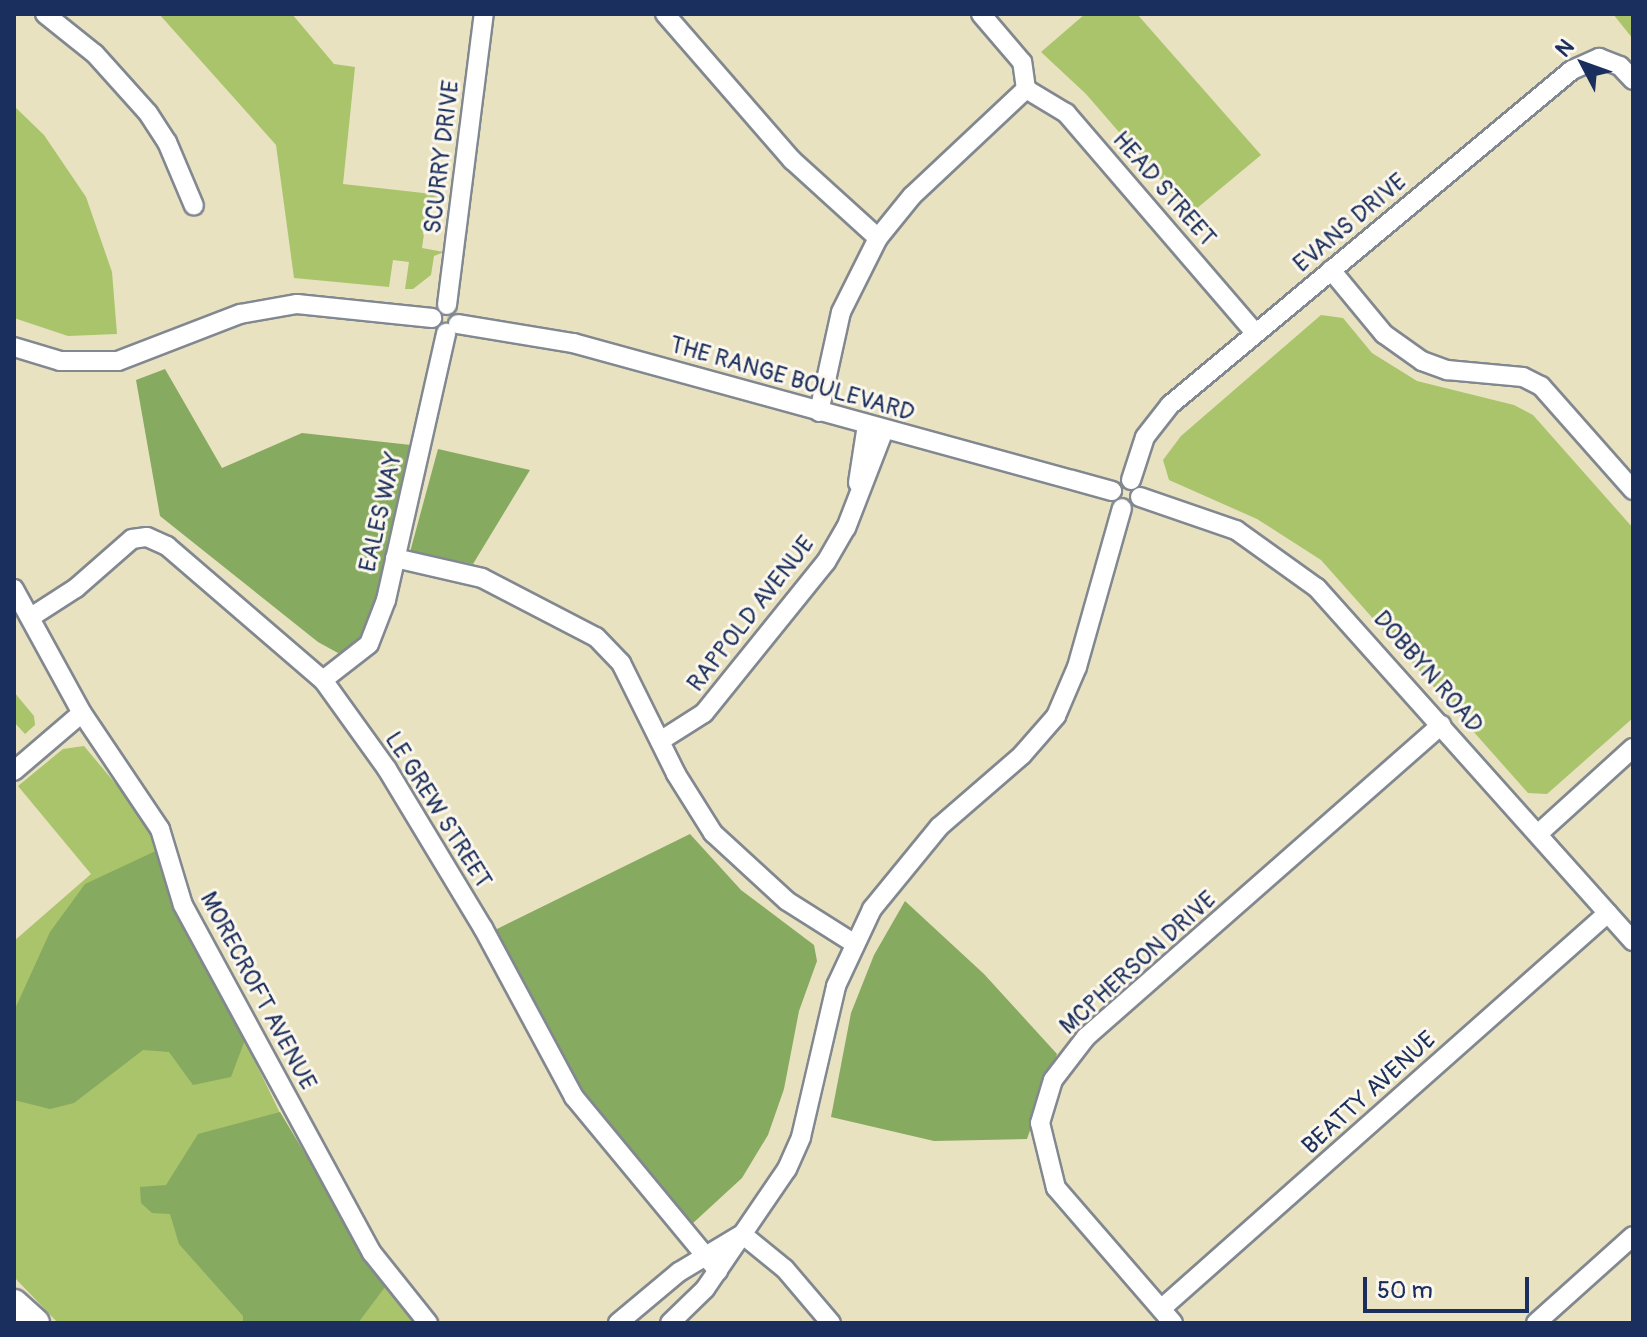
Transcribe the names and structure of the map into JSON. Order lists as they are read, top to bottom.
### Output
{
  "streets": {
    "street": [
      "SCURRY DRIVE",
      "HEAD STREET",
      "EVANS DRIVE",
      "THE RANGE BOULEVARD",
      "EALES WAY",
      "RAPPOLD AVENUE",
      "DOBBYN ROAD",
      "LE GREW STREET",
      "MCPHERSON DRIVE",
      "MORECROFT AVENUE",
      "BEATTY AVENUE"
    ]
  },
  "crossings": [
    ["HEAD STREET", "EVANS DRIVE"],
    ["EVANS DRIVE", "DOBBYN ROAD"],
    ["THE RANGE BOULEVARD", "EALES WAY"],
    ["THE RANGE BOULEVARD", "RAPPOLD AVENUE"],
    ["EALES WAY", "LE GREW STREET"],
    ["DOBBYN ROAD", "MCPHERSON DRIVE"],
    ["DOBBYN ROAD", "BEATTY AVENUE"],
    ["LE GREW STREET", "MORECROFT AVENUE"],
    ["MCPHERSON DRIVE", "BEATTY AVENUE"]
  ],
  "scale_bar": "50 m",
  "north": "top left"
}
